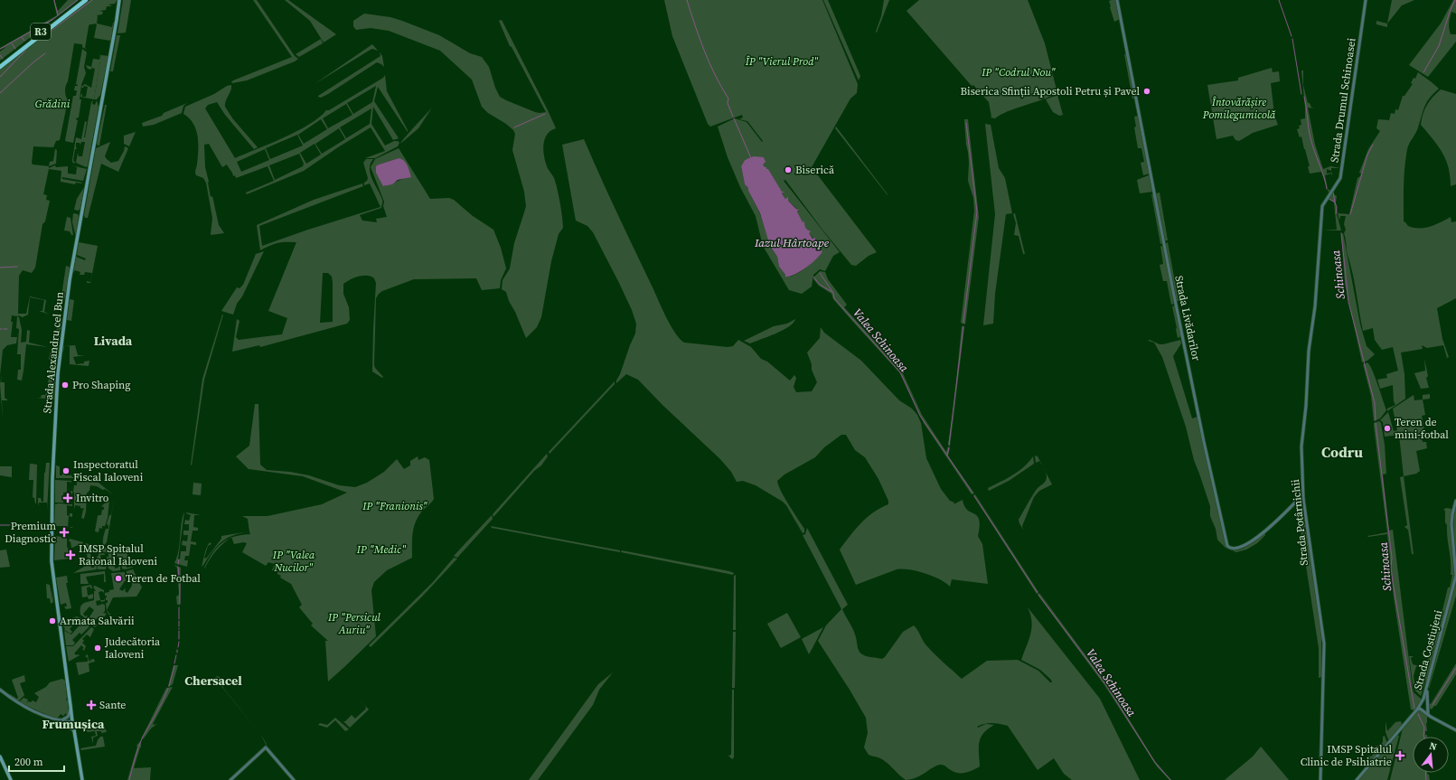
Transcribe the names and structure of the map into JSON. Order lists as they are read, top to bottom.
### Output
{
  "streets": {
    "highway": ["R3"],
    "main road": ["Strada Alexandru cel Bun"],
    "street": [
      "Strada Drumul Schinoasei",
      "Strada Livădarilor",
      "Strada Potârnichii",
      "Strada Costiujeni"
    ]
  },
  "crossings": [
    ["Strada Drumul Schinoasei", "Strada Potârnichii"],
    ["Strada Livădarilor", "Strada Potârnichii"]
  ],
  "districts": [
    "Livada",
    "Codru",
    "Chersacel",
    "Frumușica"
  ],
  "water": ["Iazul Hârtoape", "Schinoasa", "Valea Schinoasa"],
  "parks": [
    "ÎP \"Vierul Prod\"",
    "IP \"Codrul Nou\"",
    "Întovărășire Pomilegumicolă",
    "Grădini",
    "IP \"Franionis\"",
    "IP \"Medic\"",
    "IP \"Valea Nucilor\"",
    "IP \"Persicul Auriu\""
  ],
  "places": {
    "other": [
      "Biserica Sfinții Apostoli Petru și Pavel",
      "Biserică",
      "Pro Shaping",
      "Teren de mini-fotbal",
      "Inspectoratul Fiscal Ialoveni",
      "Teren de Fotbal",
      "Armata Salvării",
      "Judecătoria Ialoveni"
    ],
    "health": [
      "Invitro",
      "Premium Diagnostic",
      "IMSP Spitalul Raional Ialoveni",
      "Sante",
      "IMSP Spitalul Clinic de Psihiatrie"
    ]
  },
  "scale_bar": "200 m",
  "north": "top"
}
